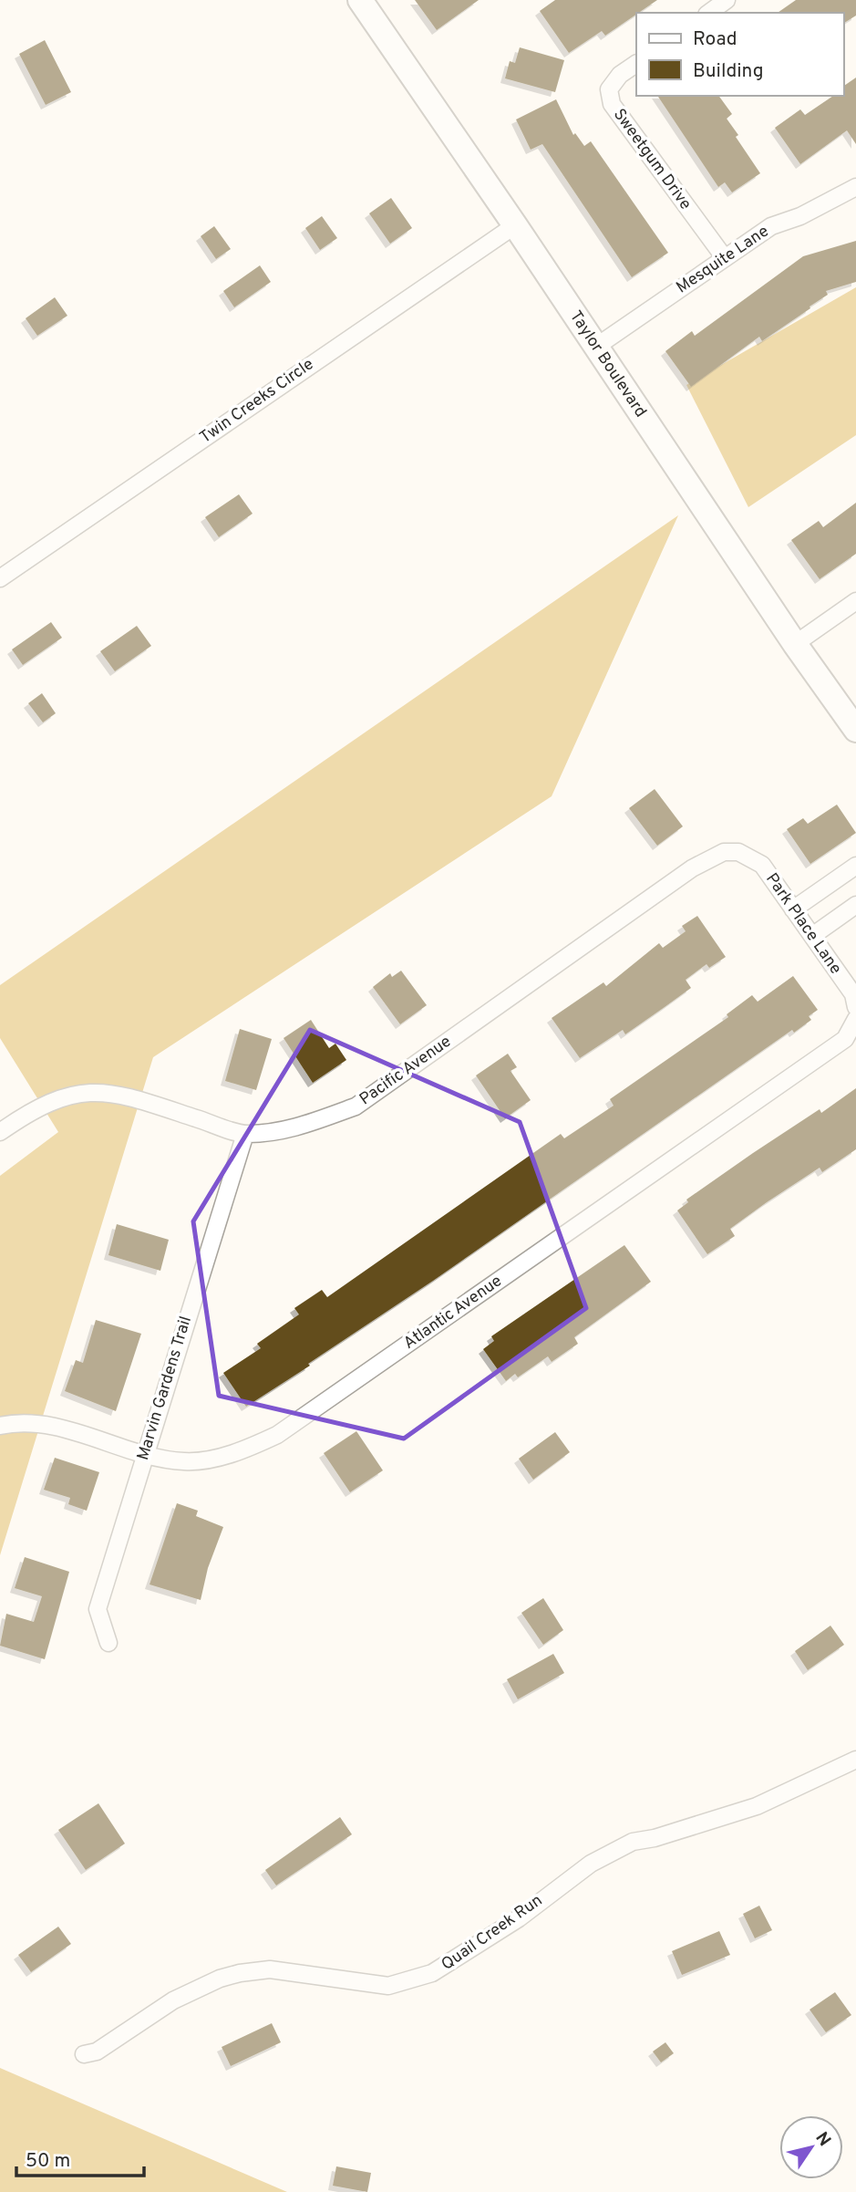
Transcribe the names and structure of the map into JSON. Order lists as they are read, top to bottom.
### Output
{
  "streets": {
    "street": [
      "Sweetgum Drive",
      "Mesquite Lane",
      "Taylor Boulevard",
      "Twin Creeks Circle",
      "Park Place Lane",
      "Pacific Avenue",
      "Atlantic Avenue",
      "Marvin Gardens Trail",
      "Quail Creek Run"
    ]
  },
  "crossings": [
    ["Sweetgum Drive", "Mesquite Lane"],
    ["Mesquite Lane", "Taylor Boulevard"],
    ["Taylor Boulevard", "Twin Creeks Circle"],
    ["Park Place Lane", "Pacific Avenue"],
    ["Pacific Avenue", "Marvin Gardens Trail"],
    ["Atlantic Avenue", "Marvin Gardens Trail"]
  ],
  "legend": ["Road", "Building"],
  "scale_bar": "50 m",
  "north": "top right"
}
